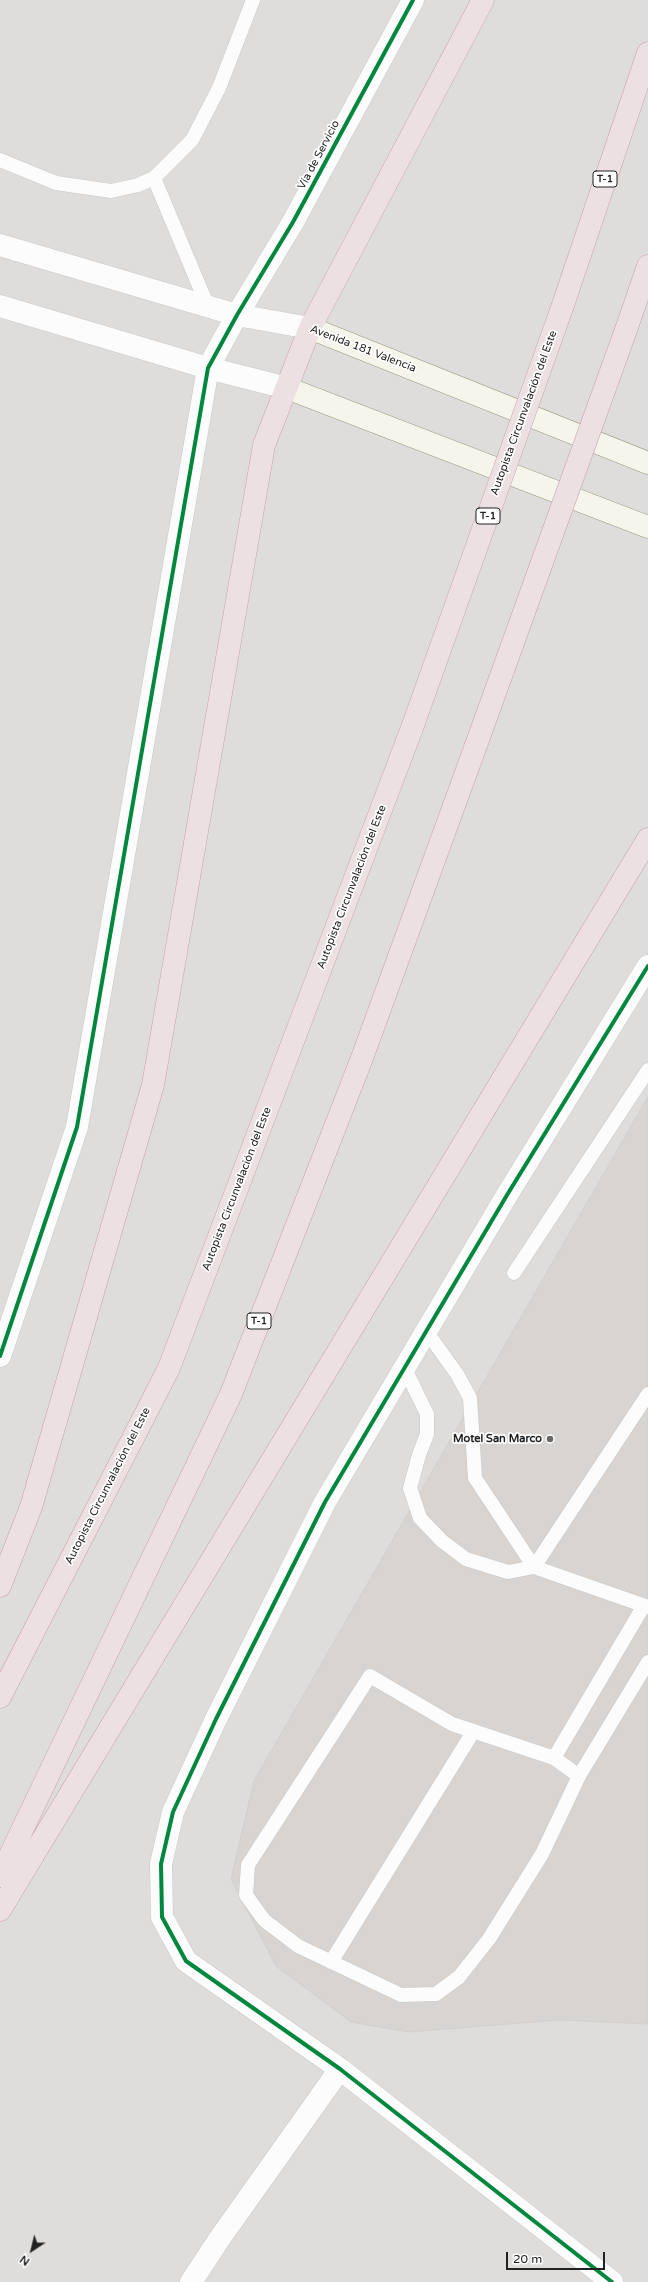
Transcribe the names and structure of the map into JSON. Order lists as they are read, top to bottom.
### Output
{
  "streets": {
    "highway": ["T-1", "Autopista Circunvalación del Este"],
    "street": ["Vía de Servicio", "Avenida 181 Valencia"]
  },
  "crossings": [
    ["Vía de Servicio", "Avenida 181 Valencia"]
  ],
  "places": ["Motel San Marco"],
  "scale_bar": "20 m",
  "north": "bottom left"
}
